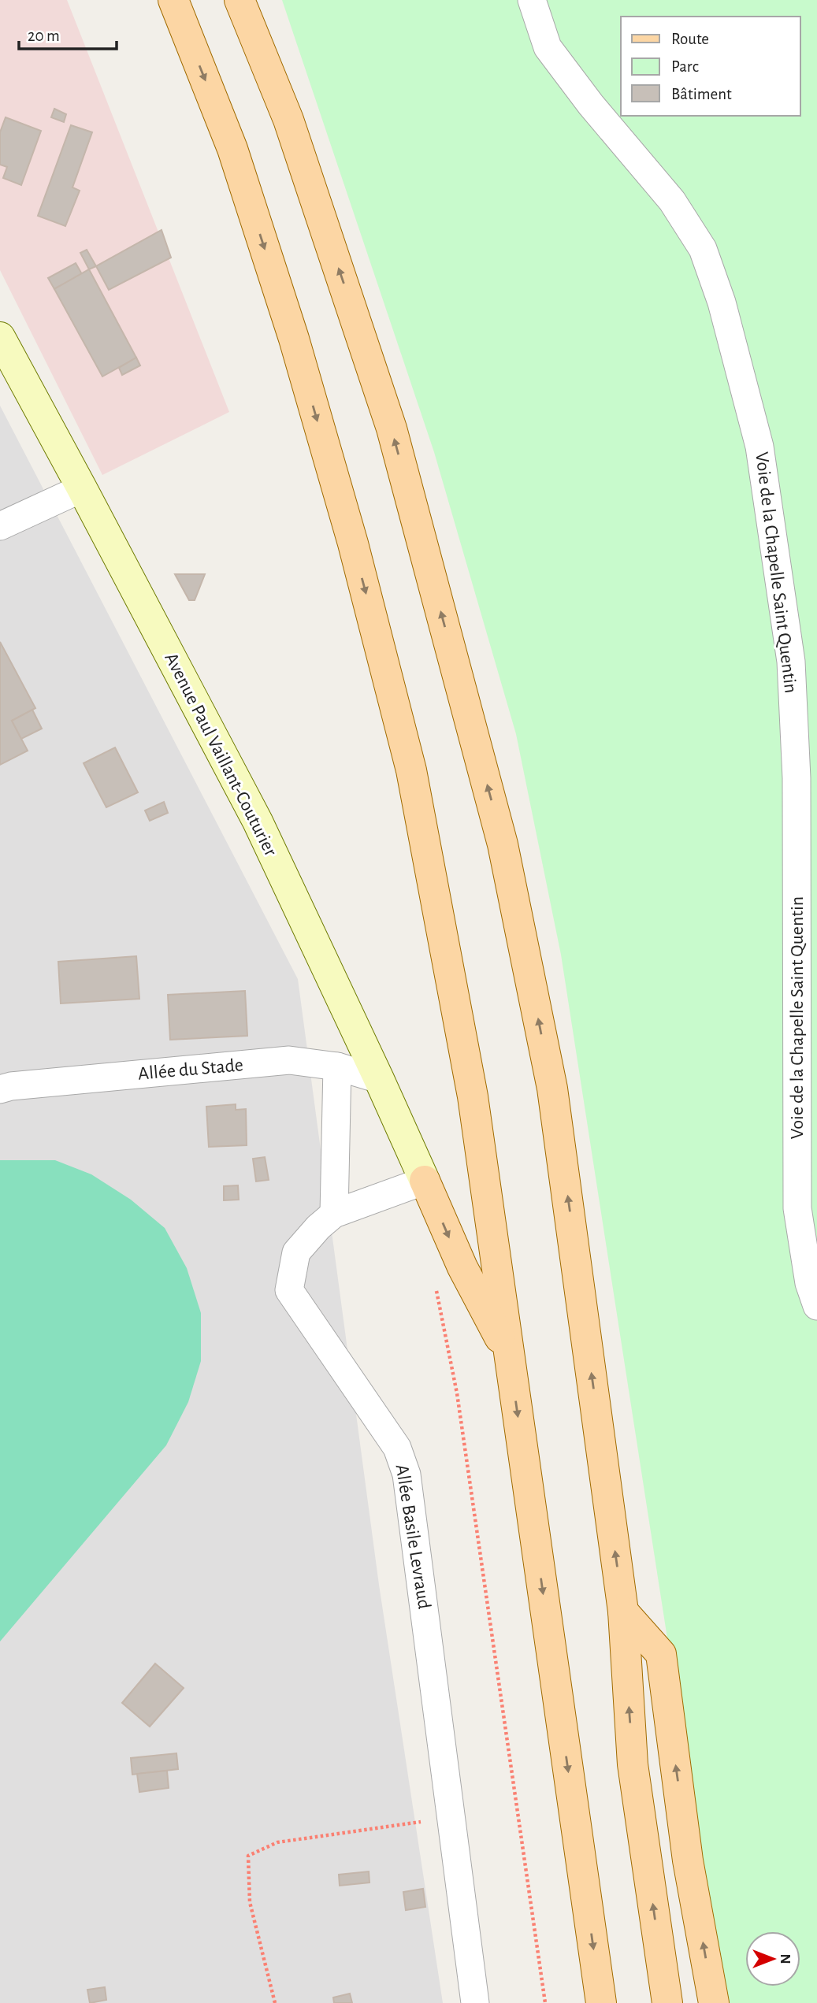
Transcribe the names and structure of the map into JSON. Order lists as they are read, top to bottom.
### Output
{
  "streets": {
    "street": [
      "Voie de la Chapelle Saint Quentin",
      "Avenue Paul Vaillant-Couturier",
      "Allée du Stade",
      "Allée Basile Levraud"
    ]
  },
  "crossings": [
    ["Avenue Paul Vaillant-Couturier", "Allée du Stade"],
    ["Avenue Paul Vaillant-Couturier", "Allée Basile Levraud"]
  ],
  "legend": ["Route", "Parc", "Bâtiment"],
  "scale_bar": "20 m",
  "north": "right"
}
